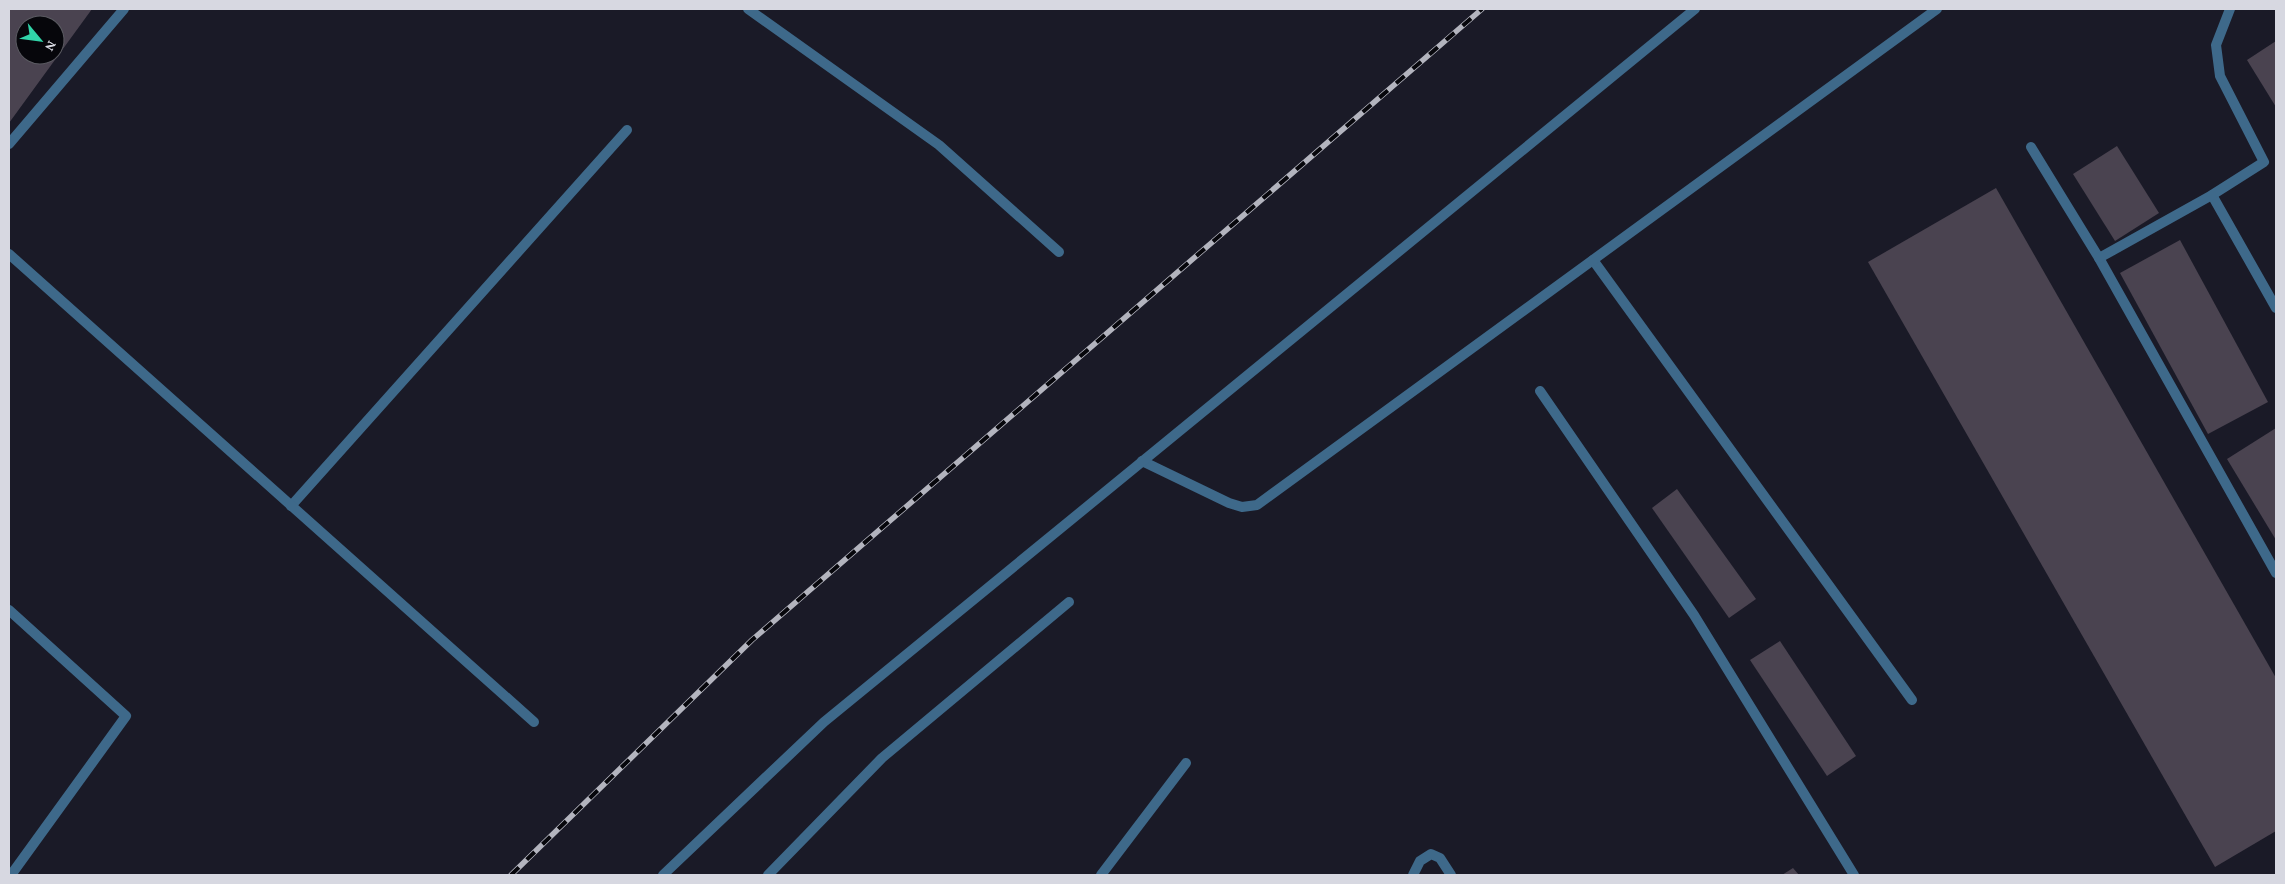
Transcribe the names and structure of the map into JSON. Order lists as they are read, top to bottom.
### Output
{
  "north": "bottom right"
}
